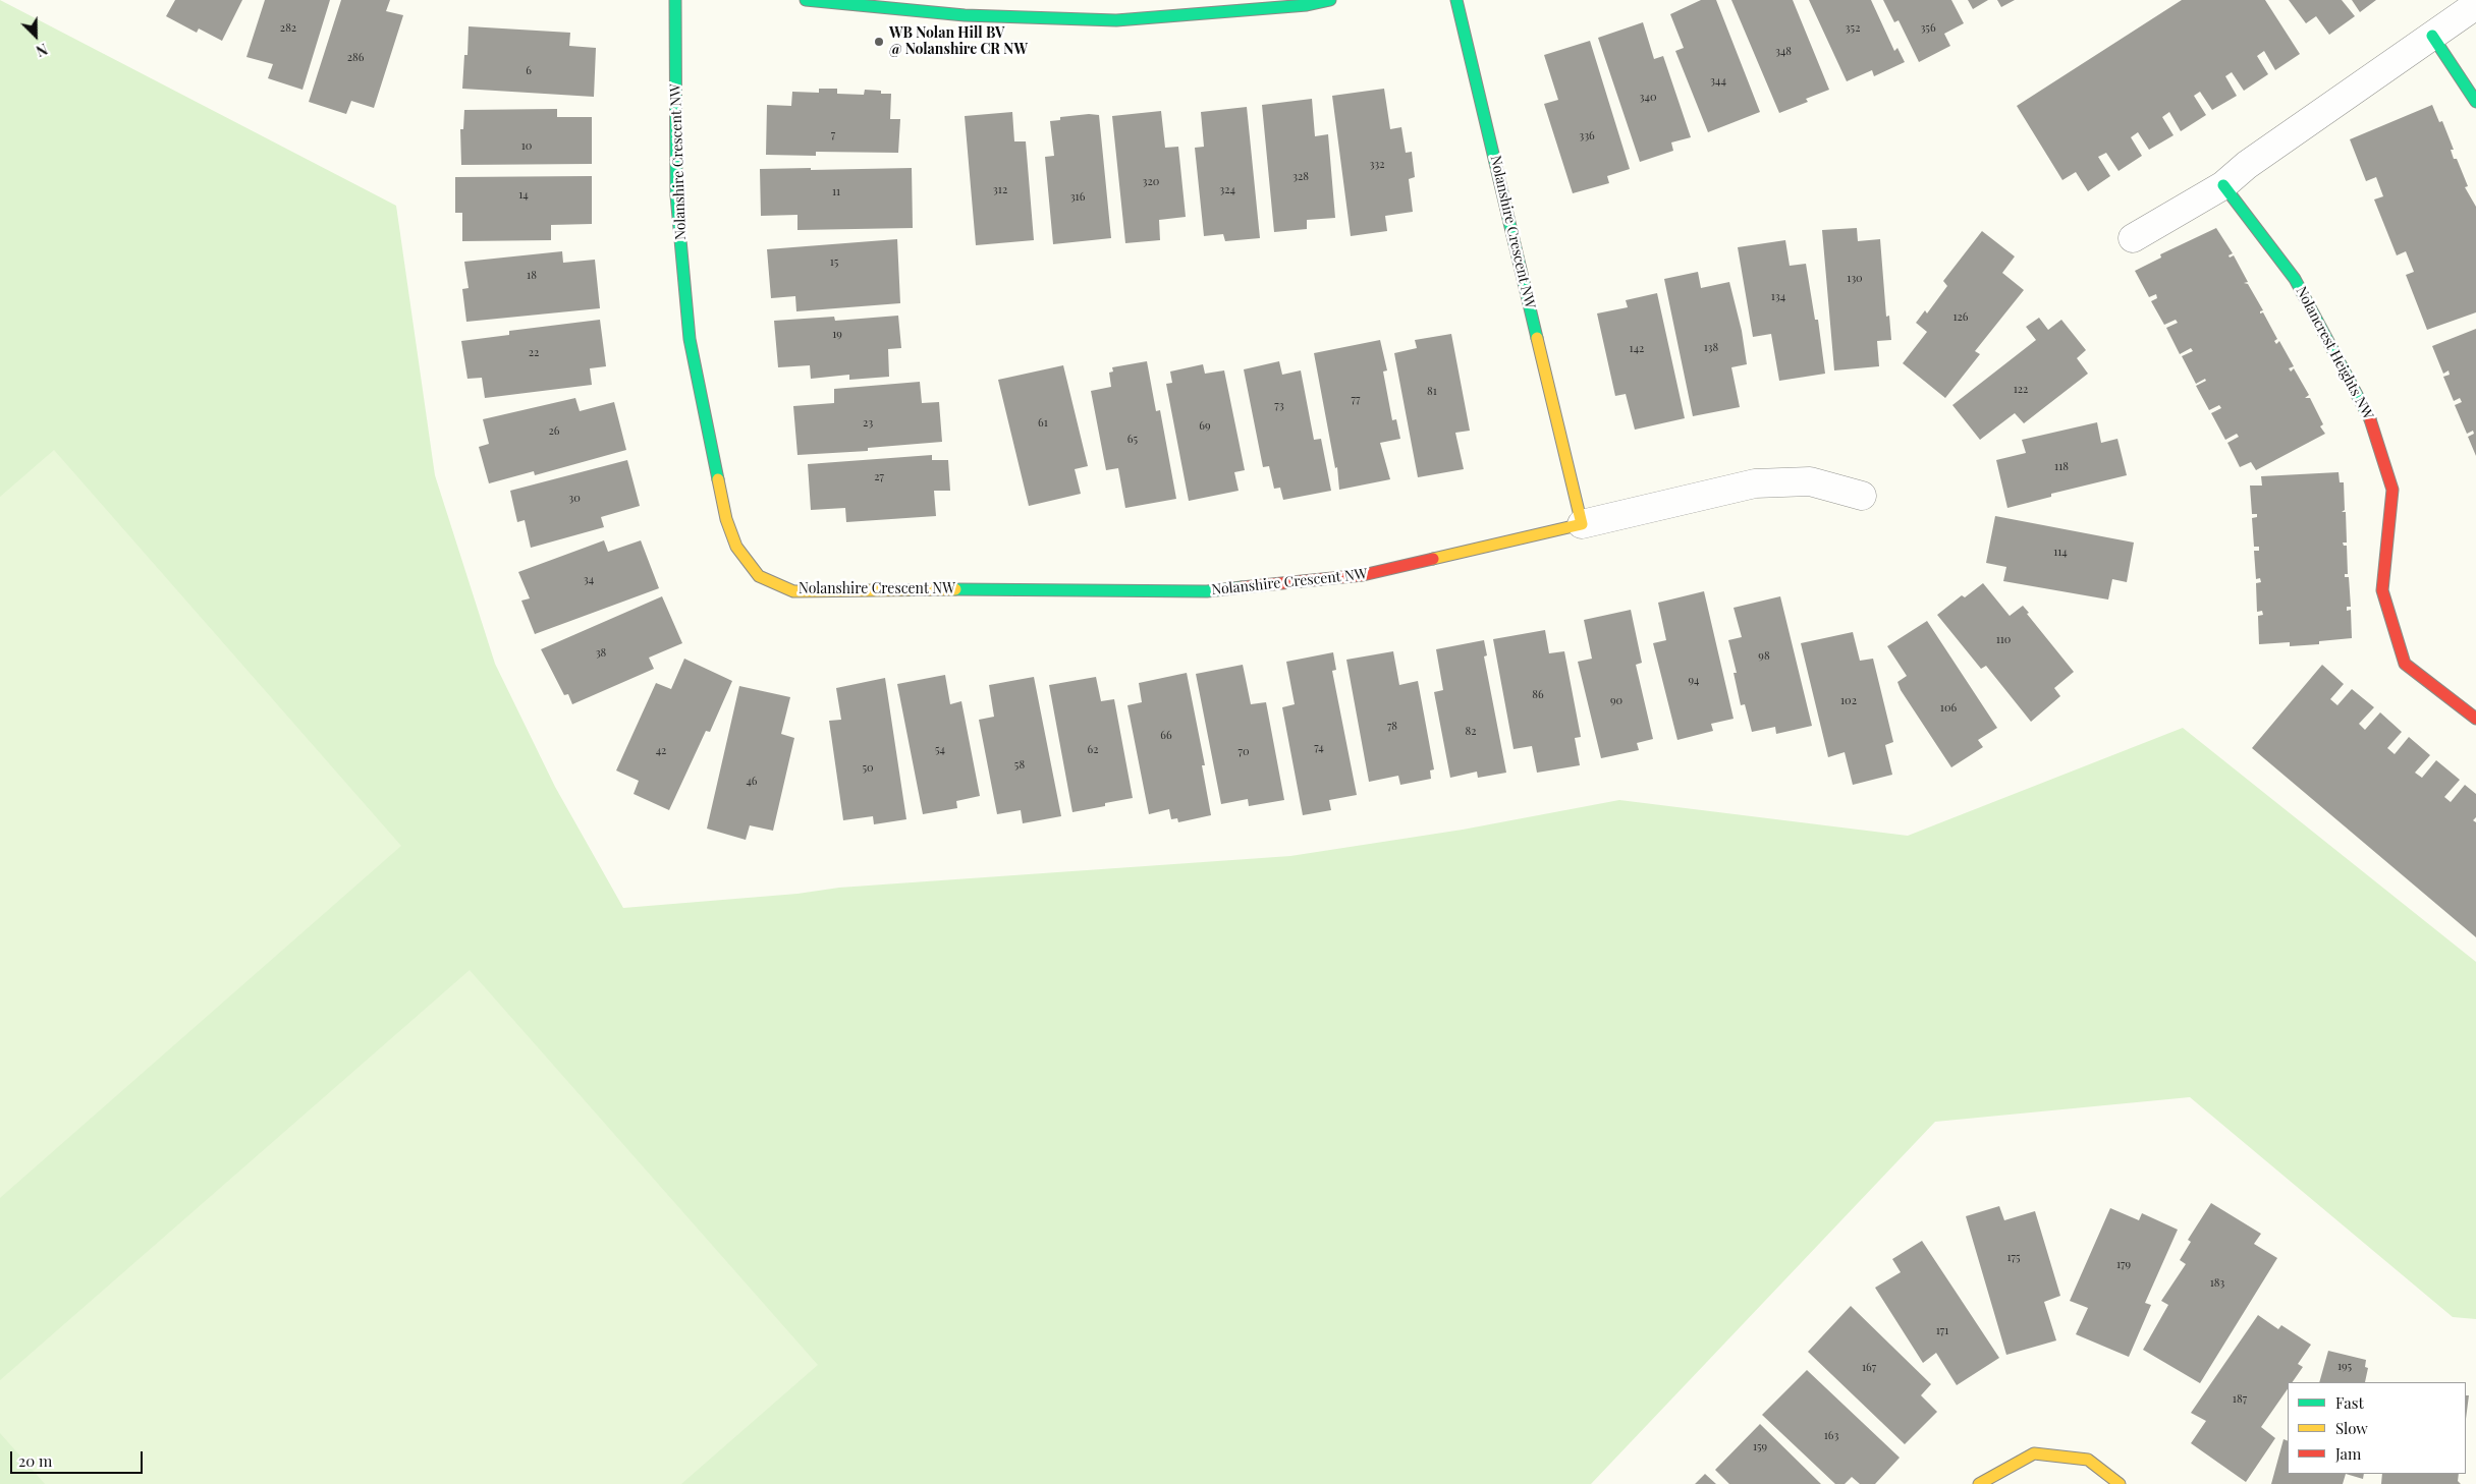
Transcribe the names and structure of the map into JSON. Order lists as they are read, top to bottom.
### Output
{
  "streets": {
    "street": ["Nolanshire Crescent NW", "Nolancrest Heights NW"]
  },
  "places": ["WB Nolan Hill BV @ Nolanshire CR NW"],
  "house_numbers": [
    "282",
    "352",
    "356",
    "348",
    "286",
    "6",
    "344",
    "340",
    "7",
    "336",
    "10",
    "332",
    "328",
    "320",
    "312",
    "324",
    "11",
    "14",
    "316",
    "15",
    "18",
    "130",
    "134",
    "126",
    "19",
    "138",
    "142",
    "22",
    "122",
    "81",
    "77",
    "73",
    "23",
    "61",
    "69",
    "26",
    "65",
    "118",
    "27",
    "30",
    "114",
    "34",
    "110",
    "38",
    "98",
    "94",
    "86",
    "90",
    "102",
    "106",
    "78",
    "82",
    "66",
    "74",
    "54",
    "62",
    "42",
    "70",
    "58",
    "50",
    "46",
    "175",
    "179",
    "183",
    "171",
    "195",
    "167",
    "187",
    "163",
    "159"
  ],
  "legend": ["Fast", "Slow", "Jam"],
  "scale_bar": "20 m",
  "north": "bottom right"
}
